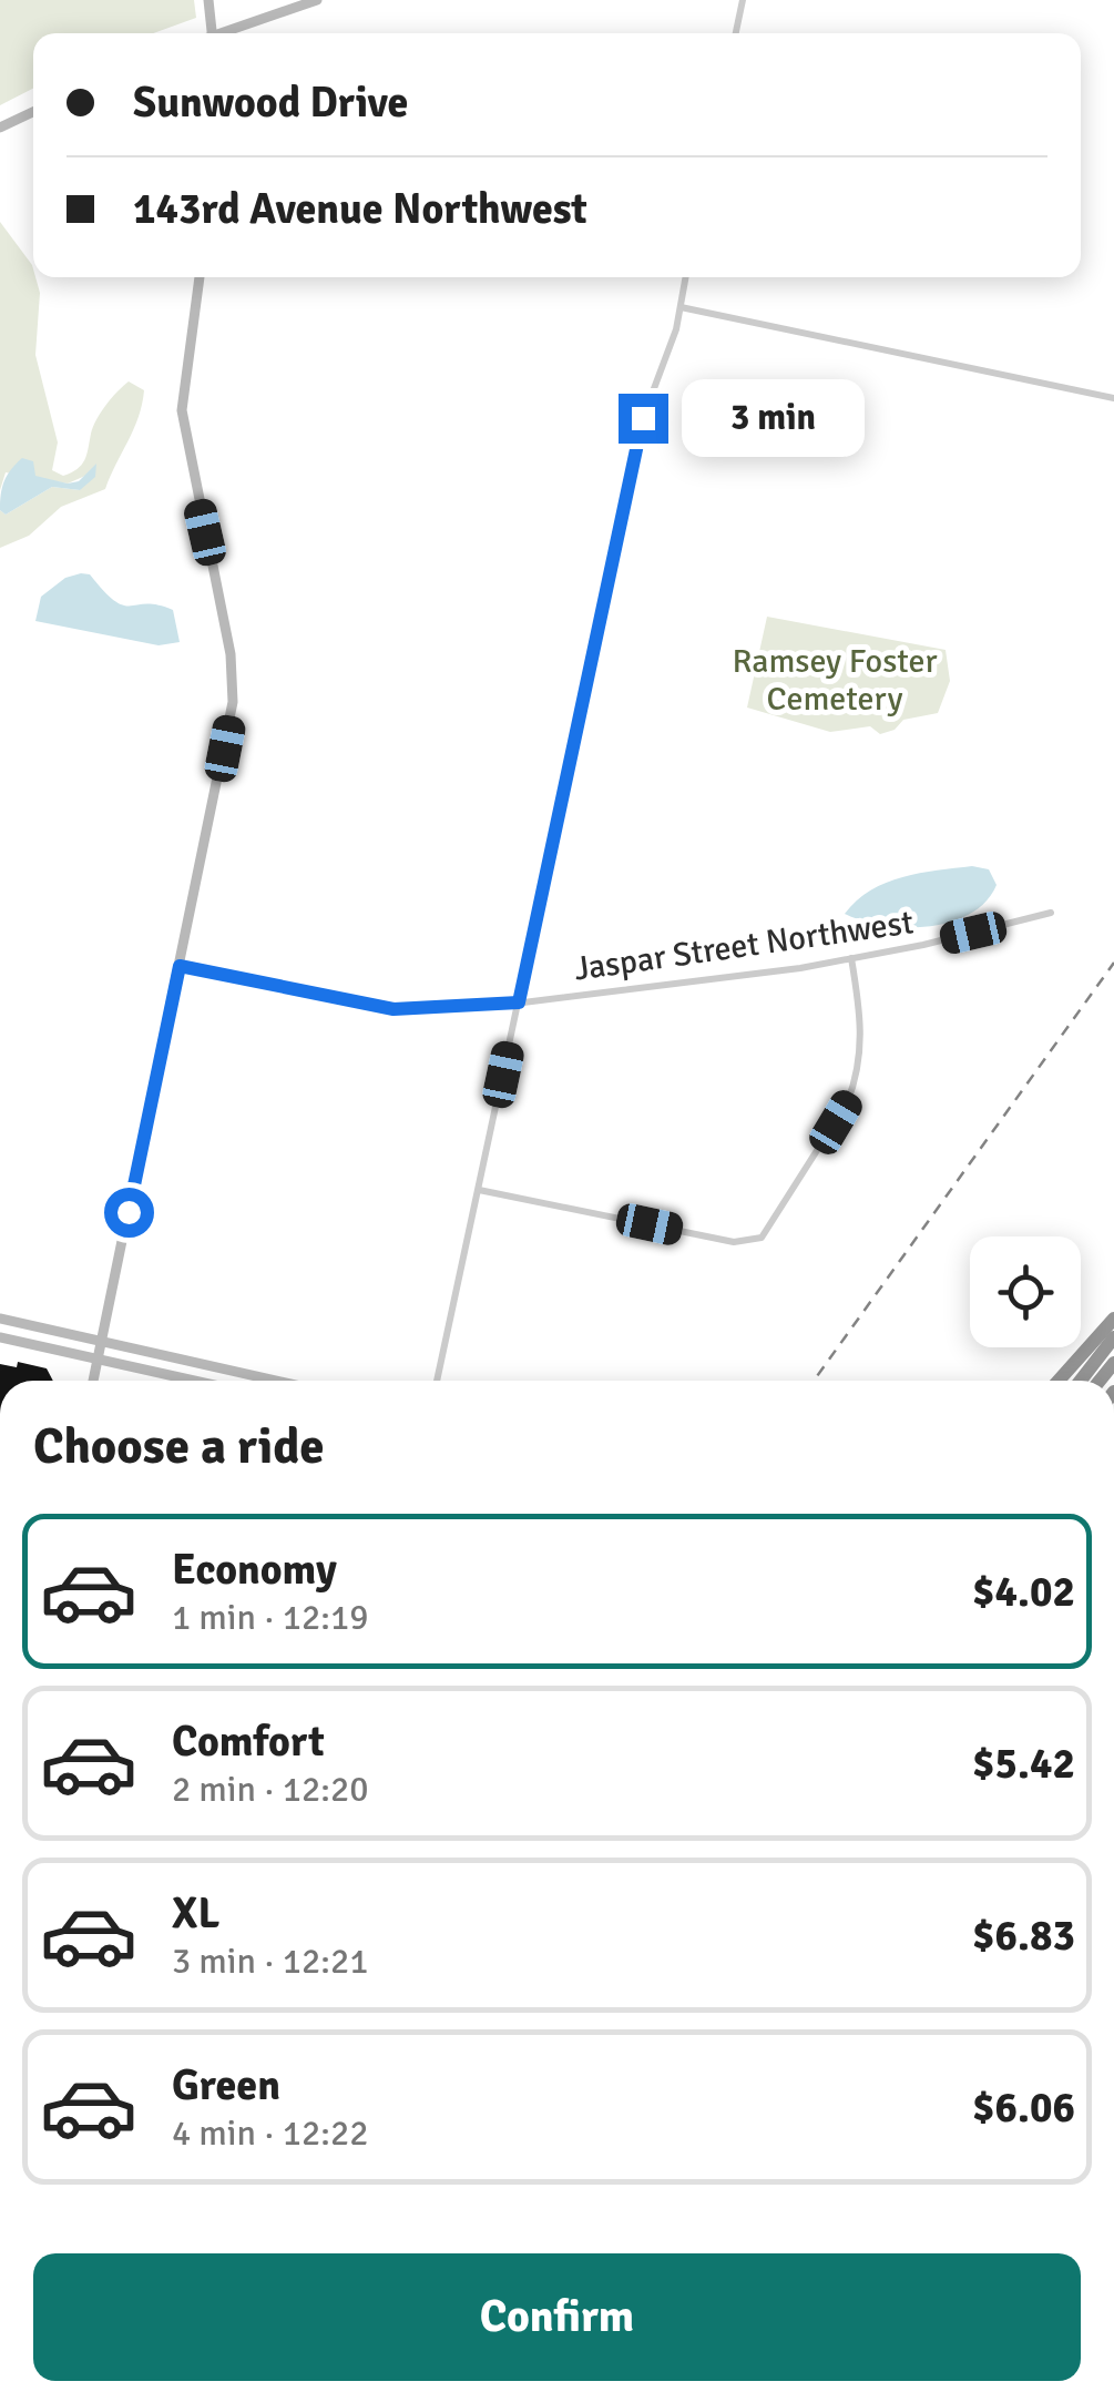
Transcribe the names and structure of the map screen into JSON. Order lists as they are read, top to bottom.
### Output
{
  "streets": {
    "street": ["Jaspar Street Northwest"]
  },
  "parks": ["Ramsey Foster Cemetery"],
  "page": {
    "banner": ["Sunwood Drive", "143rd Avenue Northwest"],
    "bubble": "3 min",
    "heading": "Choose a ride",
    "list": [
      {
        "name": "Economy",
        "note": "1 min · 12:19",
        "value": "$4.02"
      },
      {
        "name": "Comfort",
        "note": "2 min · 12:20",
        "value": "$5.42"
      },
      {
        "name": "XL",
        "note": "3 min · 12:21",
        "value": "$6.83"
      },
      {
        "name": "Green",
        "note": "4 min · 12:22",
        "value": "$6.06"
      }
    ],
    "buttons": "Confirm"
  }
}
